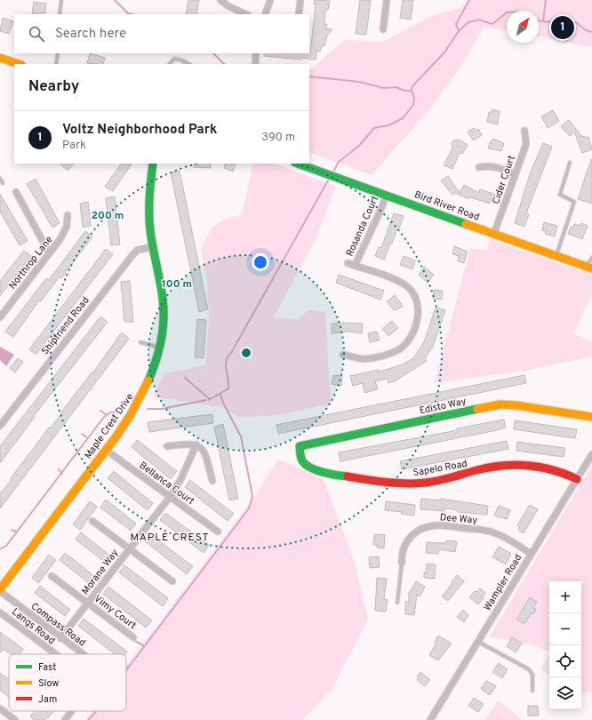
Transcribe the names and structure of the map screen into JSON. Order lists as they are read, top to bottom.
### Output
{
  "streets": {
    "street": [
      "Cider Court",
      "Bird River Road",
      "Rosanda Court",
      "Northrop Lane",
      "Shipfriend Road",
      "Edisto Way",
      "Maple Crest Drive",
      "Sapelo Road",
      "Bellanca Court",
      "Dee Way",
      "Morane Way",
      "Wampler Road",
      "Vimy Court",
      "Compass Road",
      "Langs Road"
    ]
  },
  "crossings": [
    ["Cider Court", "Bird River Road"],
    ["Bird River Road", "Rosanda Court"],
    ["Shipfriend Road", "Maple Crest Drive"],
    ["Edisto Way", "Sapelo Road"],
    ["Maple Crest Drive", "Bellanca Court"],
    ["Maple Crest Drive", "Compass Road"],
    ["Sapelo Road", "Wampler Road"],
    ["Bellanca Court", "Morane Way"],
    ["Dee Way", "Wampler Road"],
    ["Morane Way", "Vimy Court"],
    ["Morane Way", "Compass Road"]
  ],
  "districts": ["MAPLE CREST"],
  "legend": ["Fast", "Slow", "Jam"],
  "north": "top right",
  "page": {
    "pins": "1",
    "search": "Search here",
    "heading": "Nearby",
    "list": [
      {
        "mark": "1",
        "name": "Voltz Neighborhood Park",
        "note": "Park",
        "value": "390 m"
      }
    ],
    "map_buttons": ["+", "−"]
  },
  "rings": ["200 m", "100 m"]
}
